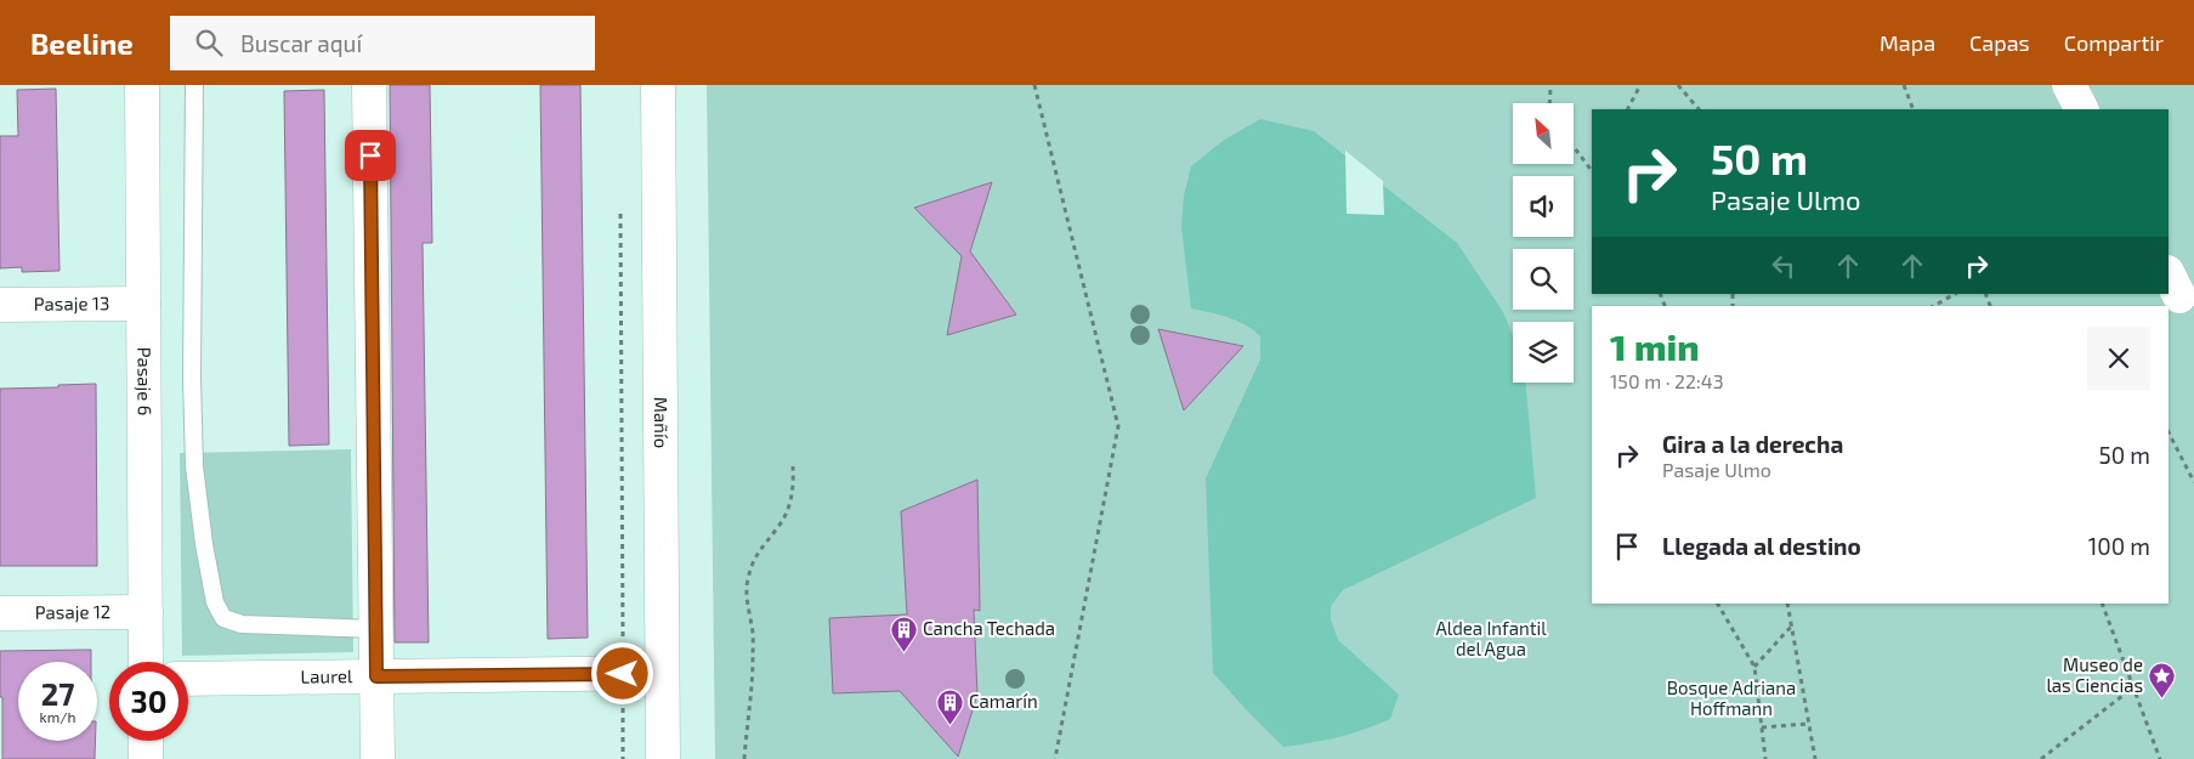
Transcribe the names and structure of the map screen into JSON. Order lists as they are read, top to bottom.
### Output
{
  "streets": {
    "street": [
      "Pasaje 13",
      "Pasaje 6",
      "Mañío",
      "Pasaje 12",
      "Laurel"
    ]
  },
  "crossings": [
    ["Pasaje 13", "Pasaje 6"],
    ["Pasaje 6", "Pasaje 12"],
    ["Mañío", "Laurel"]
  ],
  "parks": ["Aldea Infantil del Agua", "Bosque Adriana Hoffmann"],
  "places": {
    "building": ["Cancha Techada", "Camarín"],
    "place": ["Museo de las Ciencias"]
  },
  "north": "top left",
  "page": {
    "header": "Beeline",
    "search": "Buscar aquí",
    "nav": ["Mapa", "Capas", "Compartir"],
    "turn": ["50 m", "Pasaje Ulmo"],
    "heading": ["1 min", "150 m · 22:43"],
    "list": [
      {
        "name": "Gira a la derecha",
        "note": "Pasaje Ulmo",
        "value": "50 m"
      },
      {
        "name": "Llegada al destino",
        "value": "100 m"
      }
    ],
    "speed": "27 km/h",
    "limit": "30"
  }
}
